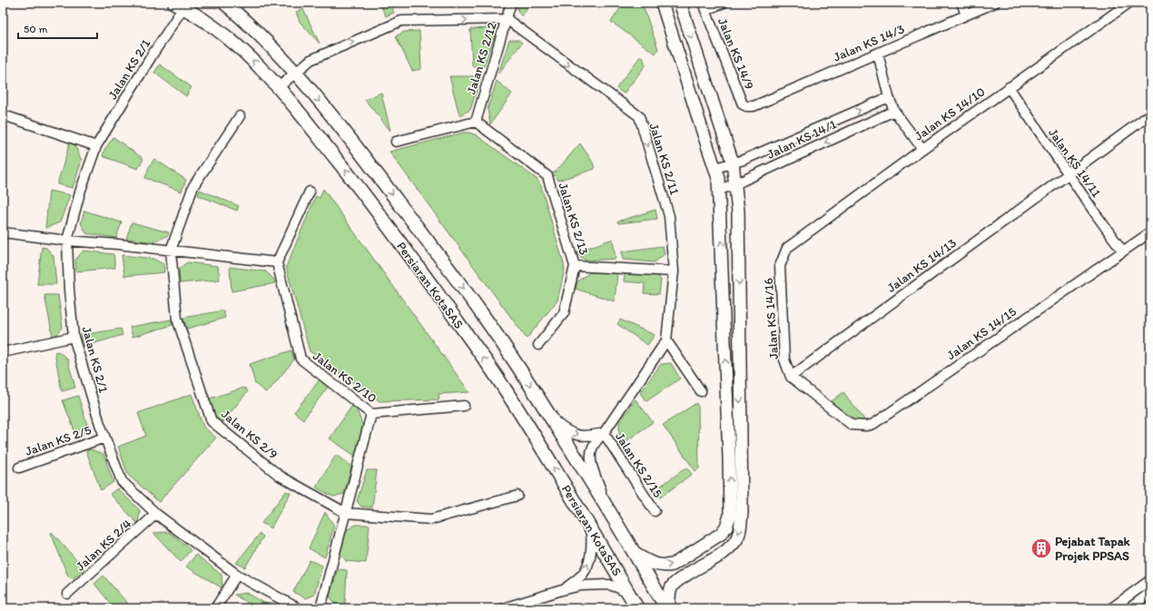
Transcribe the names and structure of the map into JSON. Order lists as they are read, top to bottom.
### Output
{
  "streets": {
    "main road": ["Persiaran KotaSAS"],
    "street": [
      "Jalan KS 14/3",
      "Jalan KS 14/9",
      "Jalan KS 2/12",
      "Jalan KS 2/1",
      "Jalan KS 14/10",
      "Jalan KS 14/1",
      "Jalan KS 2/11",
      "Jalan KS 14/11",
      "Jalan KS 2/13",
      "Jalan KS 14/13",
      "Jalan KS 14/16",
      "Jalan KS 14/15",
      "Jalan KS 2/10",
      "Jalan KS 2/9",
      "Jalan KS 2/5",
      "Jalan KS 2/15",
      "Jalan KS 2/4"
    ]
  },
  "crossings": [
    ["Jalan KS 14/3", "Jalan KS 14/9"],
    ["Jalan KS 2/12", "Jalan KS 2/11"],
    ["Jalan KS 2/12", "Jalan KS 2/13"],
    ["Jalan KS 2/1", "Persiaran KotaSAS"],
    ["Jalan KS 2/1", "Jalan KS 2/5"],
    ["Jalan KS 2/1", "Jalan KS 2/4"],
    ["Jalan KS 14/10", "Jalan KS 14/11"],
    ["Jalan KS 14/10", "Jalan KS 14/16"],
    ["Jalan KS 2/11", "Persiaran KotaSAS"],
    ["Jalan KS 2/11", "Jalan KS 2/15"],
    ["Jalan KS 14/11", "Jalan KS 14/13"],
    ["Jalan KS 14/11", "Jalan KS 14/15"],
    ["Jalan KS 14/13", "Jalan KS 14/16"],
    ["Jalan KS 14/13", "Jalan KS 14/15"],
    ["Jalan KS 14/16", "Jalan KS 14/15"]
  ],
  "places": {
    "building": ["Pejabat Tapak Projek PPSAS"]
  },
  "scale_bar": "50 m"
}
